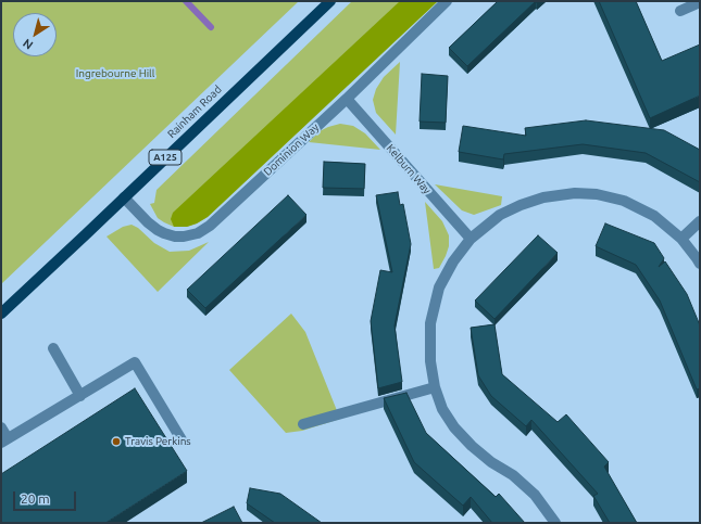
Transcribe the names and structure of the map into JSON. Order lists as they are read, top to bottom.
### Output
{
  "streets": {
    "main road": ["Rainham Road", "A125"],
    "street": ["Dominion Way", "Kelburn Way"]
  },
  "crossings": [
    ["Rainham Road", "Dominion Way"],
    ["Dominion Way", "Kelburn Way"]
  ],
  "parks": ["Ingrebourne Hill"],
  "places": ["Travis Perkins"],
  "scale_bar": "20 m",
  "north": "bottom left"
}
